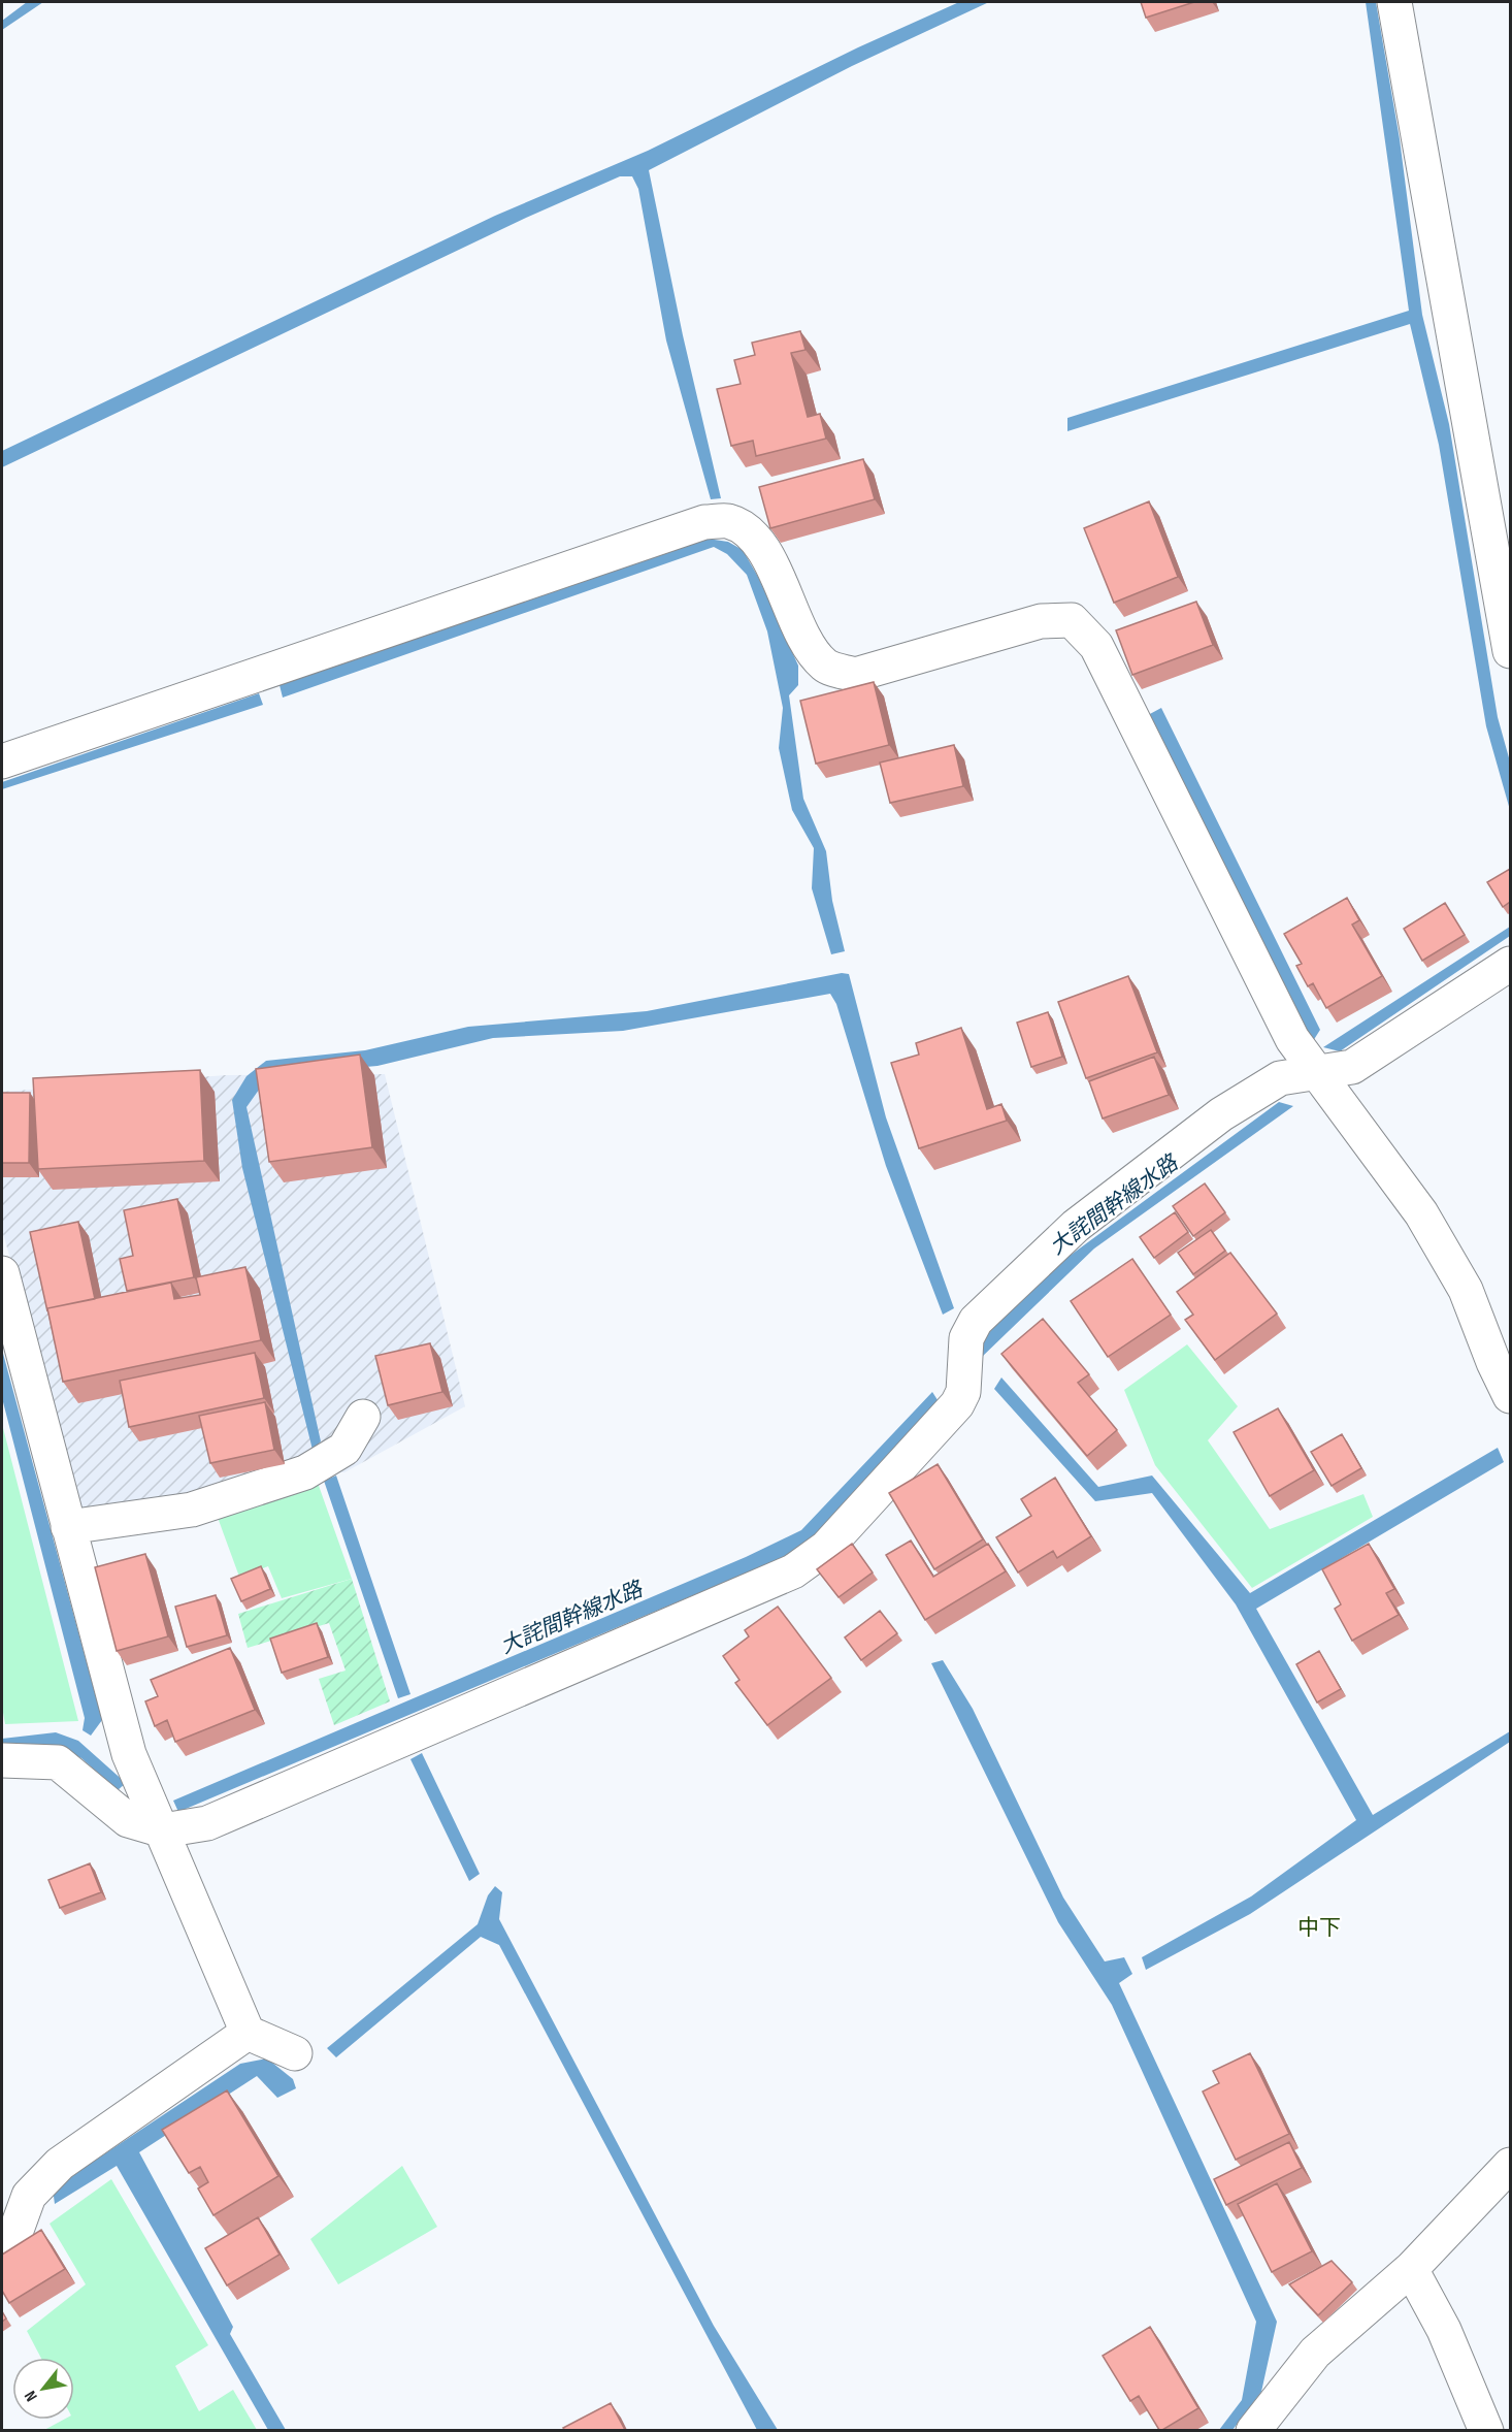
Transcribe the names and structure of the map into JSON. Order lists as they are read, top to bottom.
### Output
{
  "districts": ["中下"],
  "water": ["大詫間幹線水路"],
  "north": "bottom left"
}
